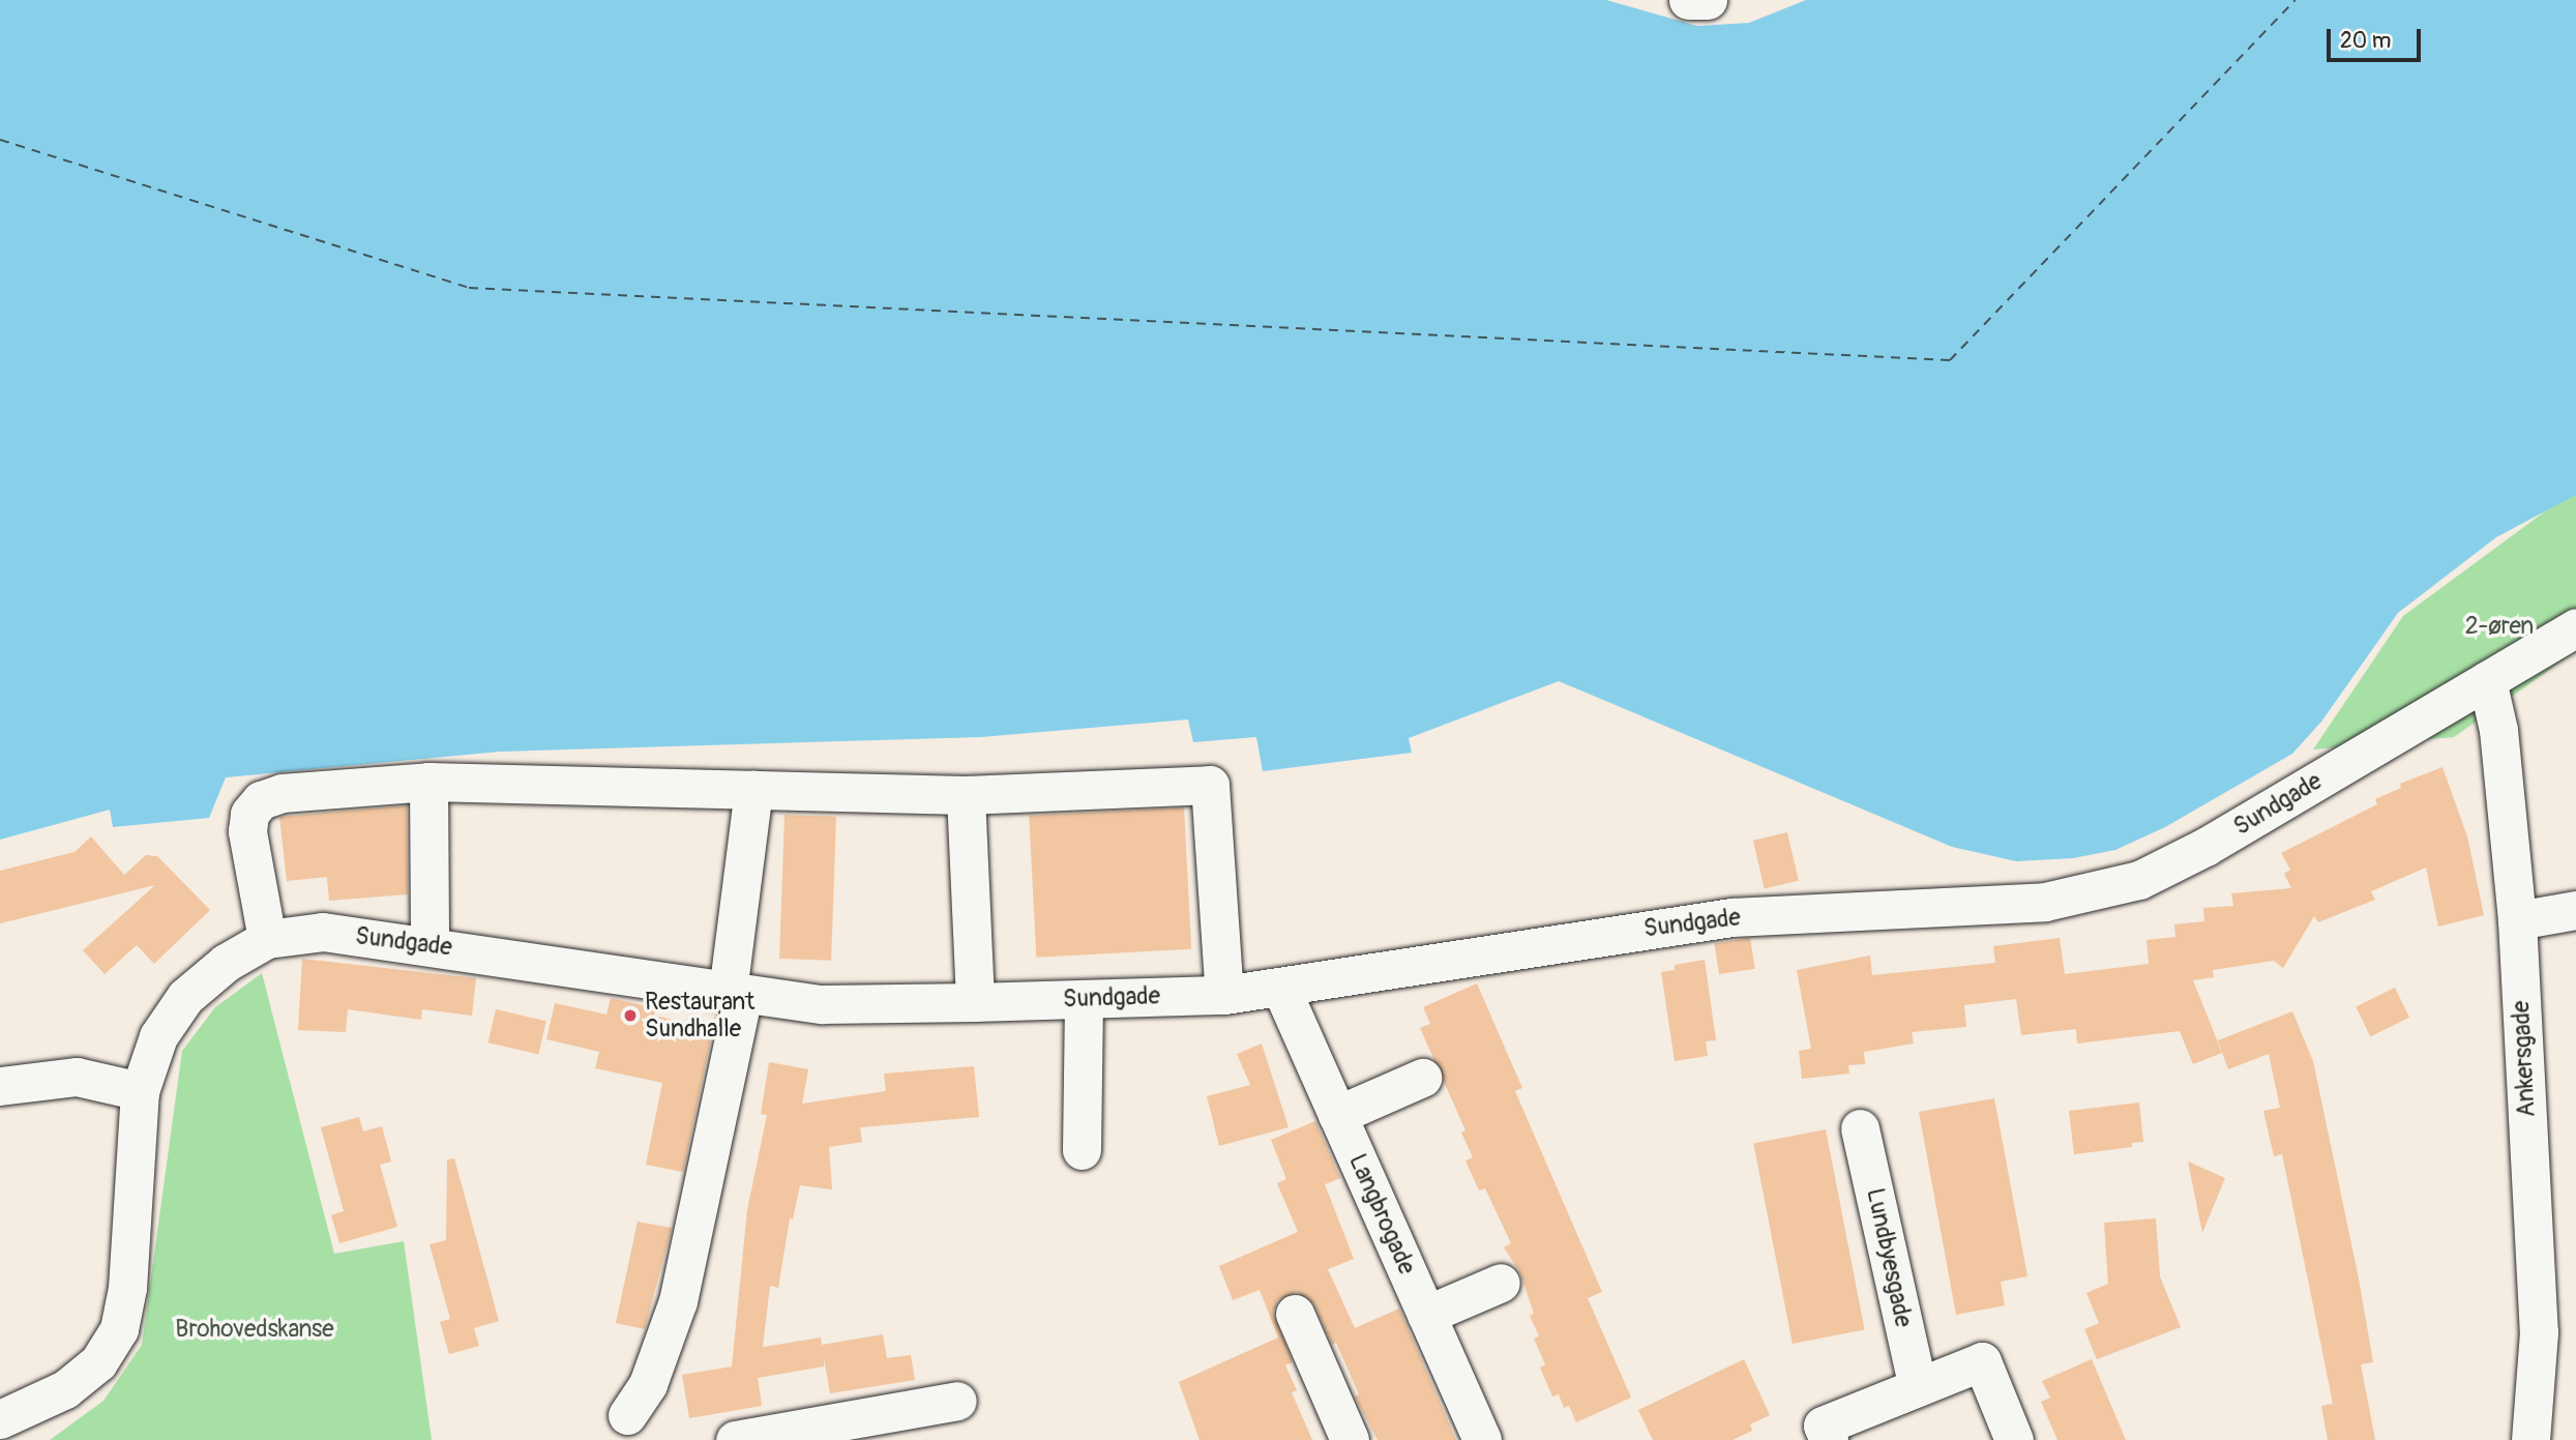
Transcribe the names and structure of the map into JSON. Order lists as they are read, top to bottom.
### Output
{
  "streets": {
    "street": [
      "Sundgade",
      "Ankersgade",
      "Langbrogade",
      "Lundbyesgade"
    ]
  },
  "crossings": [
    ["Sundgade", "Ankersgade"],
    ["Sundgade", "Langbrogade"]
  ],
  "parks": ["2-øren", "Brohovedskanse"],
  "places": ["Restaurant Sundhalle"],
  "scale_bar": "20 m"
}
